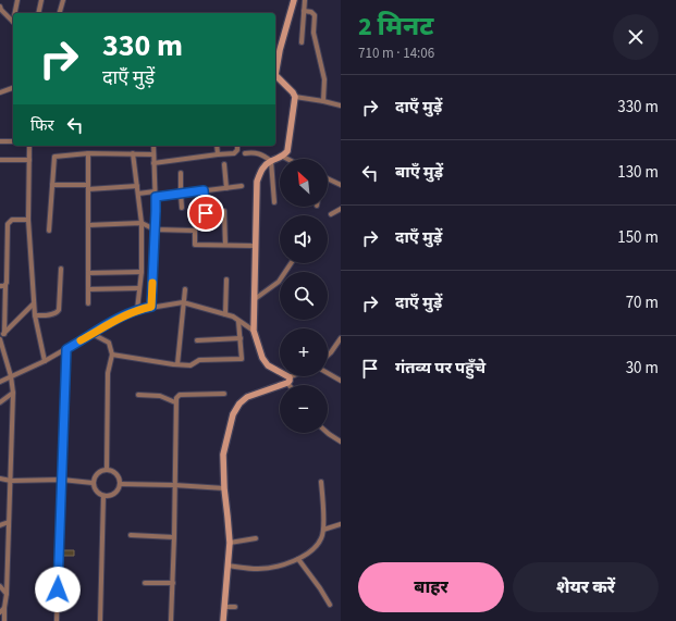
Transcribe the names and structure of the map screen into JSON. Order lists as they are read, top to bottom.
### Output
{
  "north": "top left",
  "page": {
    "heading": ["2 मिनट", "710 m · 14:06"],
    "turn": ["330 m", "दाएँ मुड़ें"],
    "list": [
      {
        "name": "दाएँ मुड़ें",
        "value": "330 m"
      },
      {
        "name": "बाएँ मुड़ें",
        "value": "130 m"
      },
      {
        "name": "दाएँ मुड़ें",
        "value": "150 m"
      },
      {
        "name": "दाएँ मुड़ें",
        "value": "70 m"
      },
      {
        "name": "गंतव्य पर पहुँचे",
        "value": "30 m"
      }
    ],
    "then": "फिर",
    "map_buttons": ["+", "−"],
    "buttons": ["बाहर", "शेयर करें"]
  }
}
